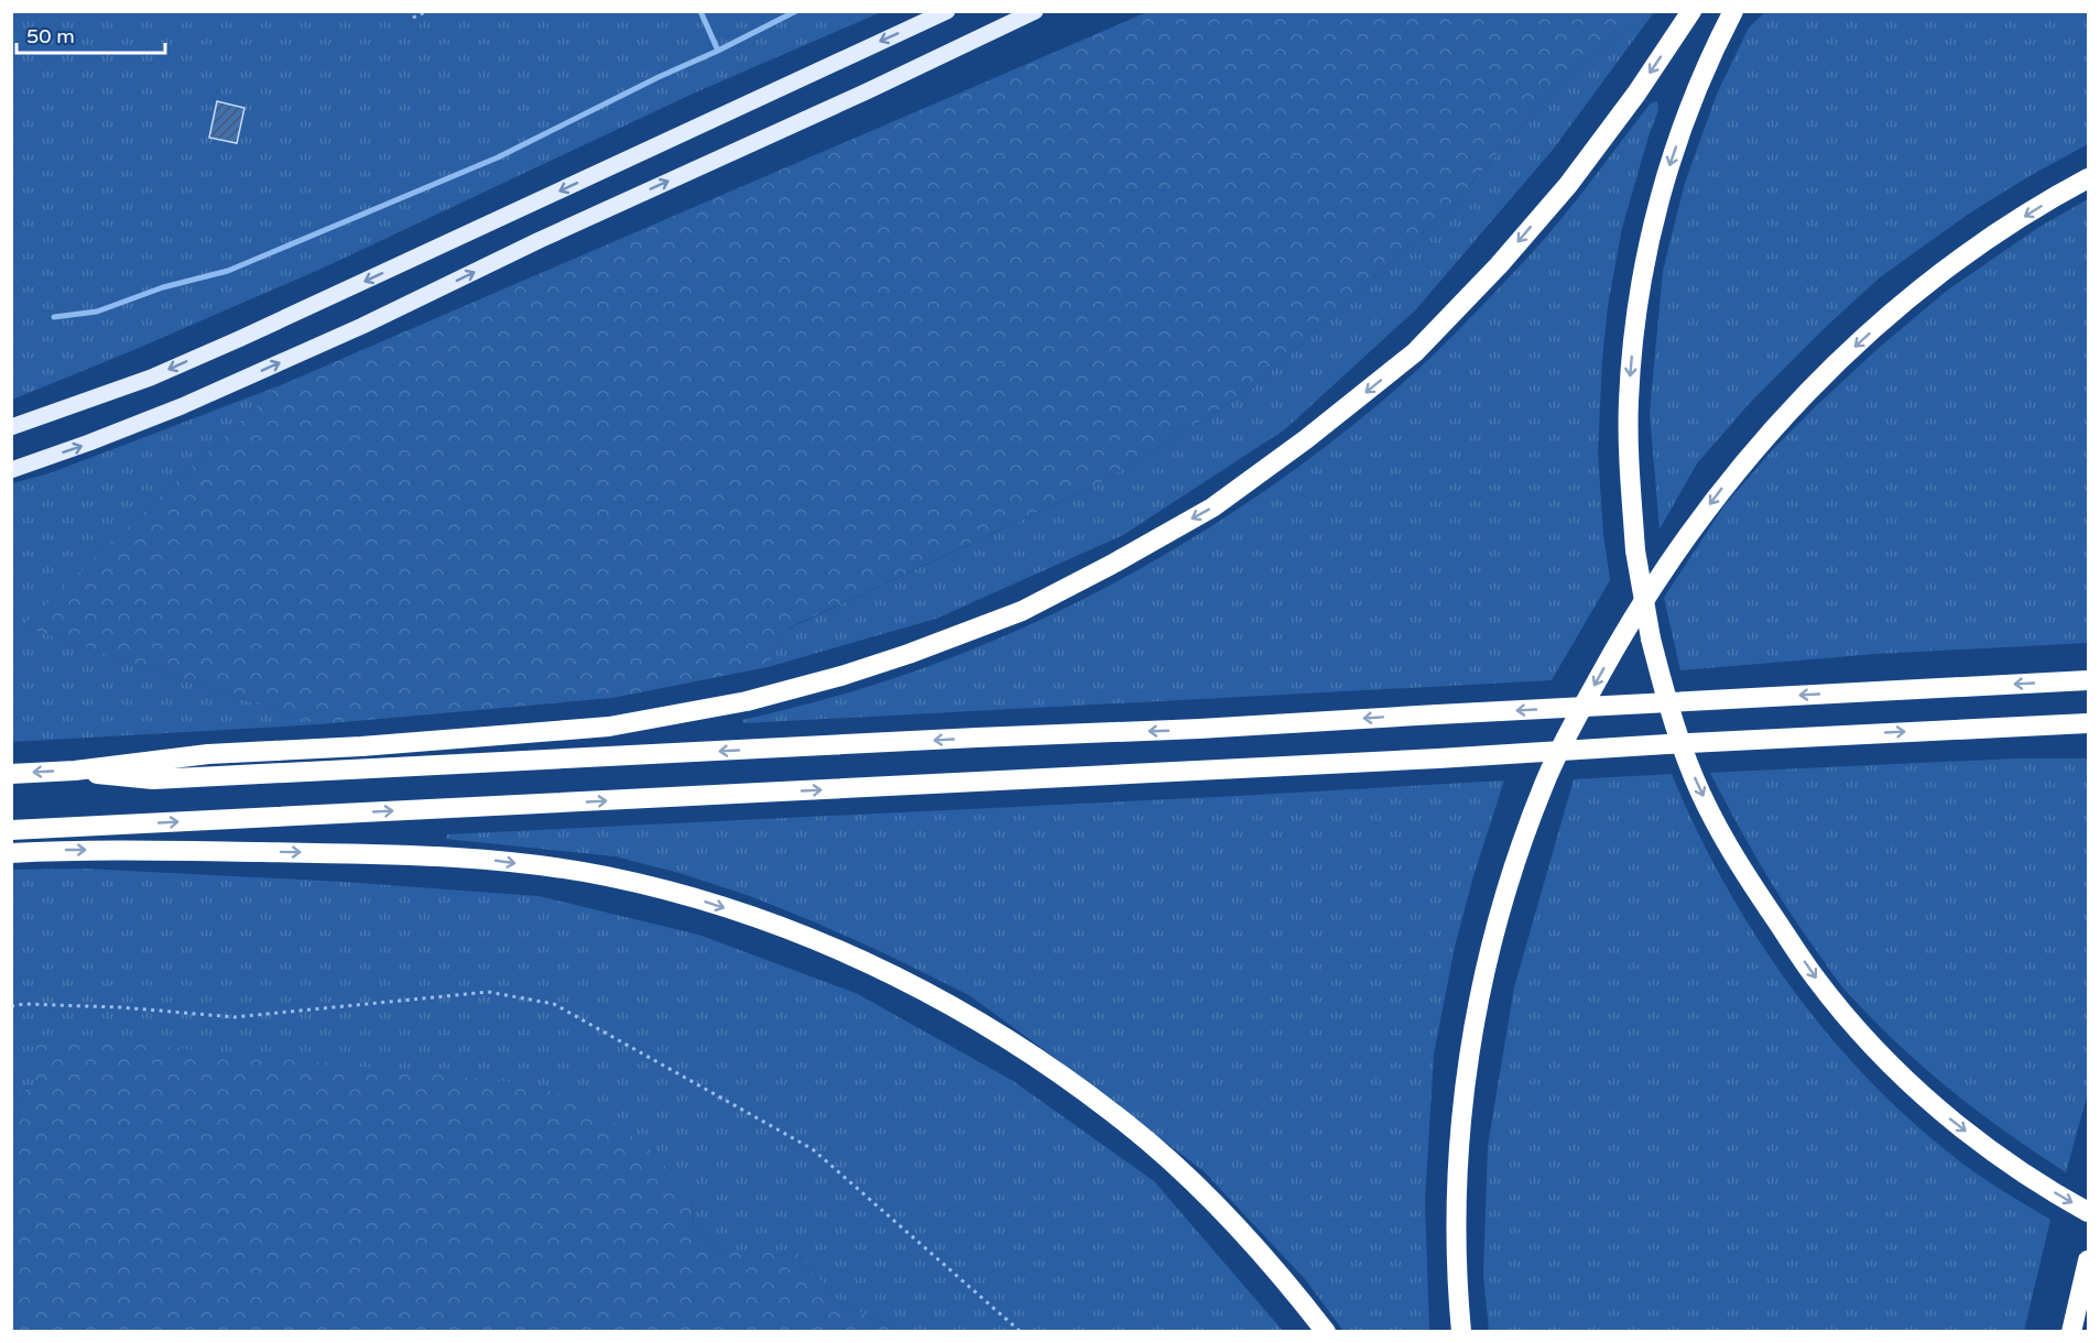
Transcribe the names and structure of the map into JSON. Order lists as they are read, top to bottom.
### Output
{
  "scale_bar": "50 m"
}
